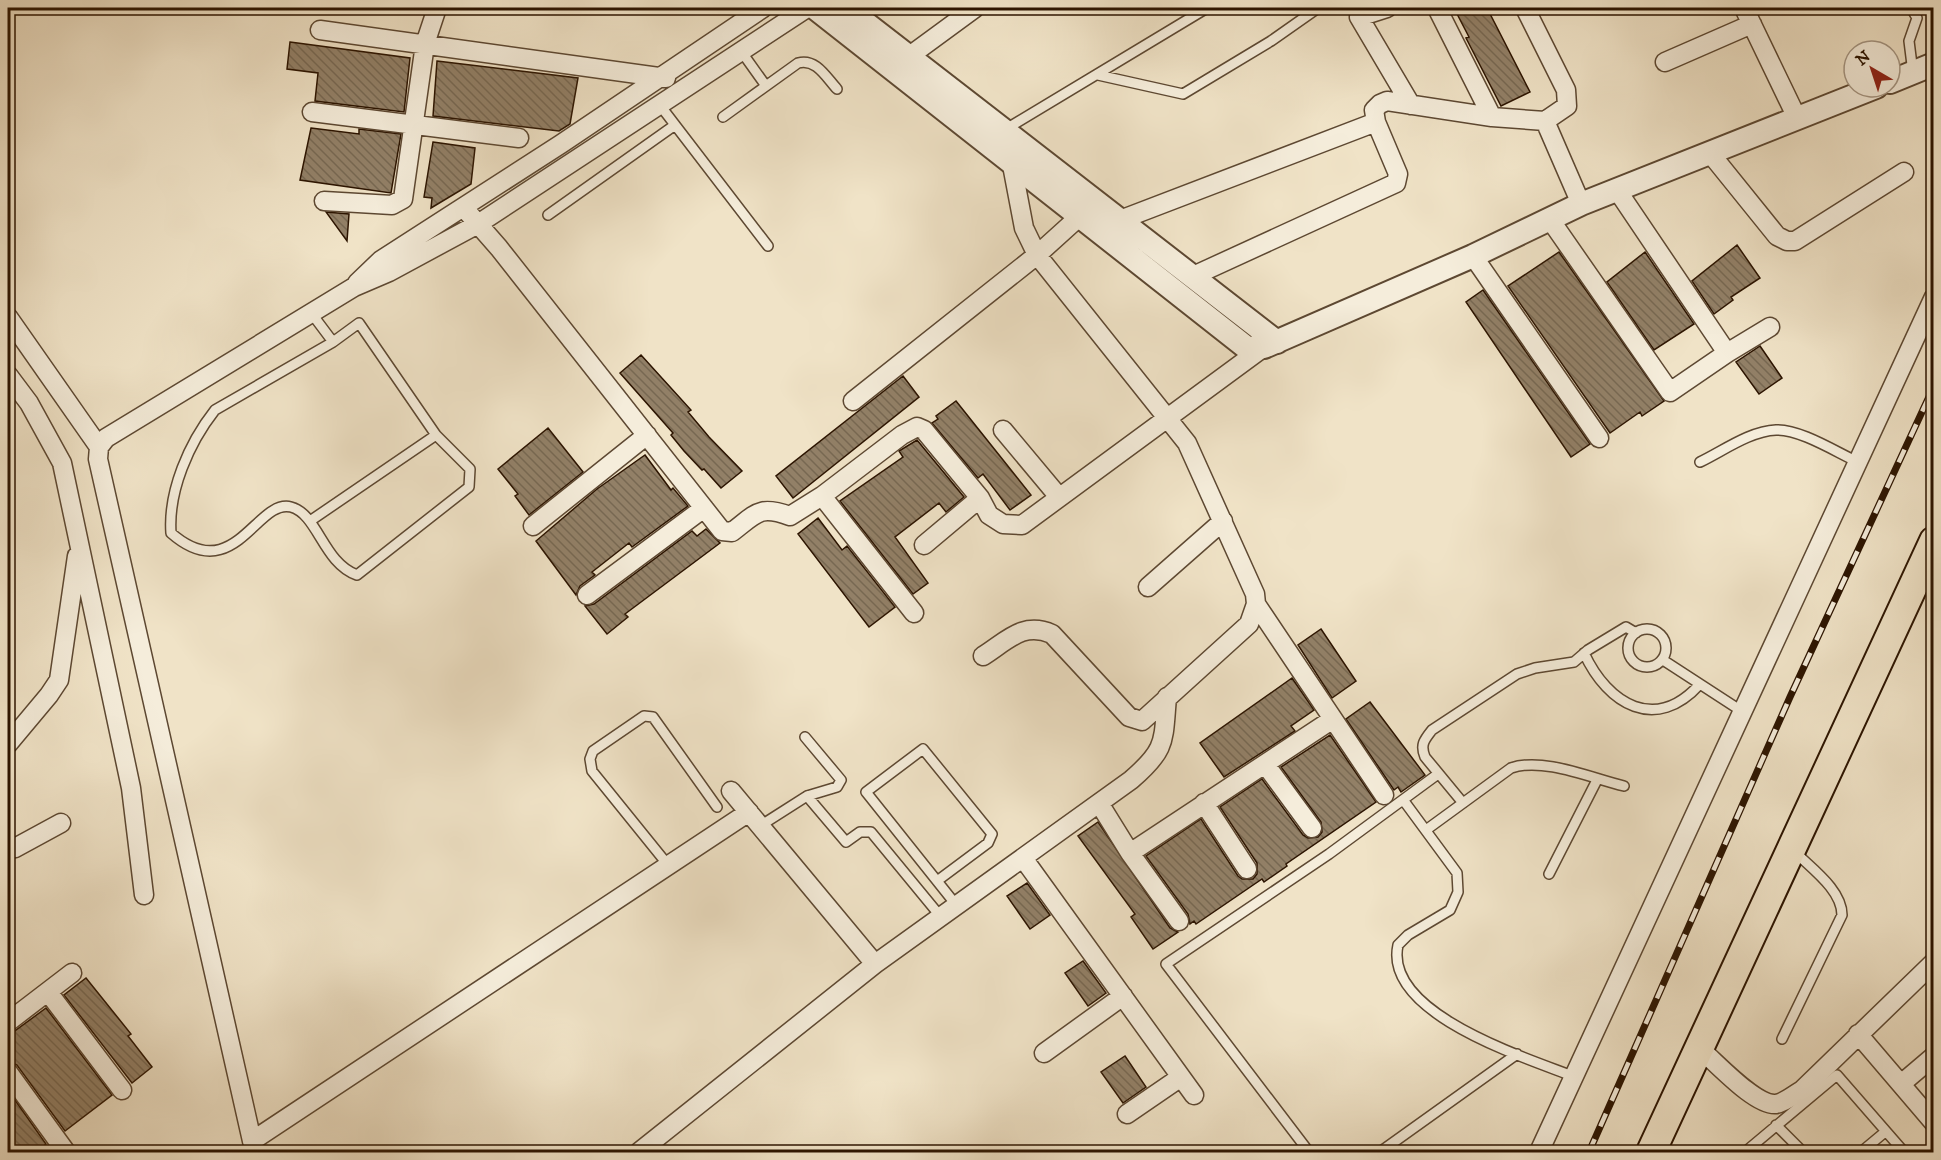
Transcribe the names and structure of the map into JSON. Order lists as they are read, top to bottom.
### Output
{
  "north": "top left"
}
